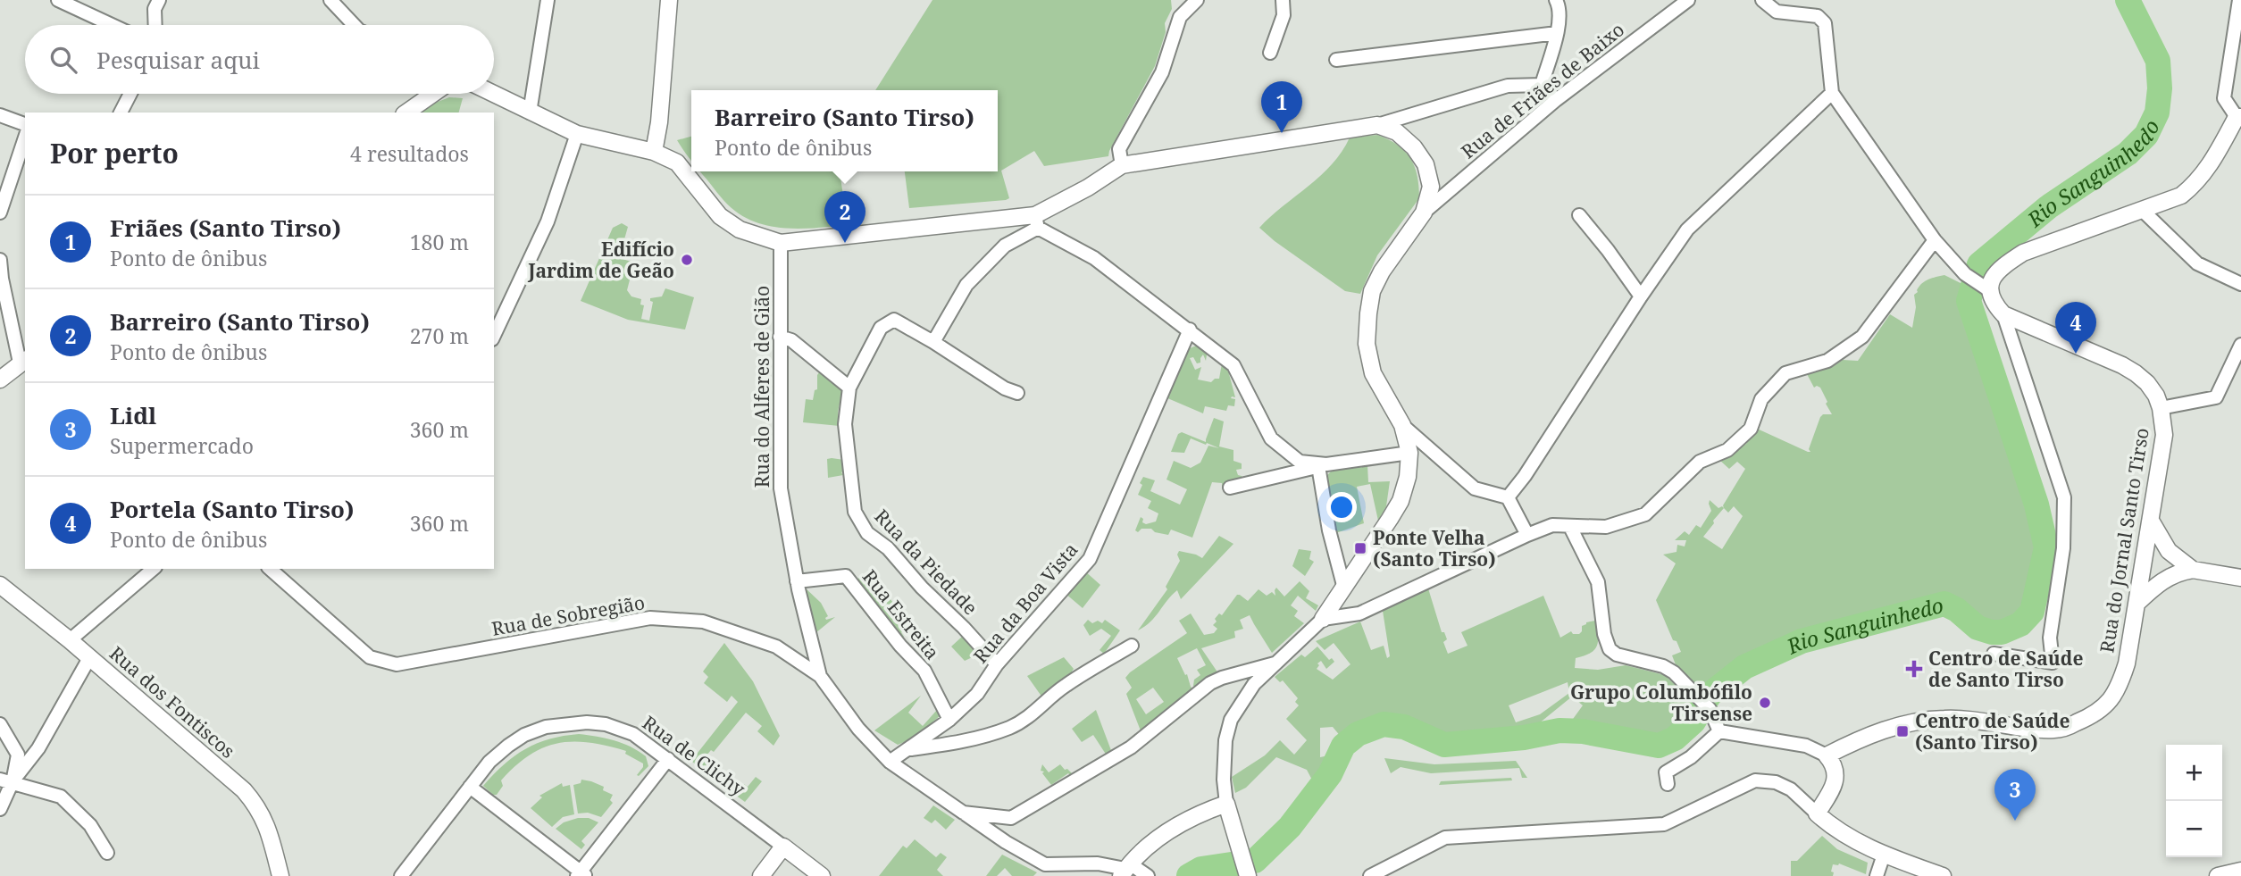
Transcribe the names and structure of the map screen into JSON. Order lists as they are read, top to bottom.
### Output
{
  "streets": {
    "street": [
      "Rua de Friães de Baixo",
      "Rua do Alferes de Gião",
      "Rua do Jornal Santo Tirso",
      "Rua da Piedade",
      "Rua da Boa Vista",
      "Rua Estreita",
      "Rua de Sobregião",
      "Rua dos Fontiscos",
      "Rua de Clichy"
    ]
  },
  "crossings": [
    ["Rua do Alferes de Gião", "Rua Estreita"],
    ["Rua do Alferes de Gião", "Rua de Sobregião"],
    ["Rua da Piedade", "Rua da Boa Vista"],
    ["Rua da Boa Vista", "Rua Estreita"],
    ["Rua da Boa Vista", "Rua de Sobregião"]
  ],
  "water": ["Rio Sanguinhedo"],
  "places": {
    "other": ["Edifício Jardim de Geão", "Grupo Columbófilo Tirsense"],
    "transit": ["Ponte Velha (Santo Tirso)", "Centro de Saúde (Santo Tirso)"],
    "health": ["Centro de Saúde de Santo Tirso"]
  },
  "page": {
    "search": "Pesquisar aqui",
    "pins": [
      "1",
      "2",
      "4",
      "3"
    ],
    "popup": ["Barreiro (Santo Tirso)", "Ponto de ônibus"],
    "heading": ["Por perto", "4 resultados"],
    "list": [
      {
        "mark": "1",
        "name": "Friães (Santo Tirso)",
        "note": "Ponto de ônibus",
        "value": "180 m"
      },
      {
        "mark": "2",
        "name": "Barreiro (Santo Tirso)",
        "note": "Ponto de ônibus",
        "value": "270 m"
      },
      {
        "mark": "3",
        "name": "Lidl",
        "note": "Supermercado",
        "value": "360 m"
      },
      {
        "mark": "4",
        "name": "Portela (Santo Tirso)",
        "note": "Ponto de ônibus",
        "value": "360 m"
      }
    ],
    "map_buttons": ["+", "−"]
  }
}
